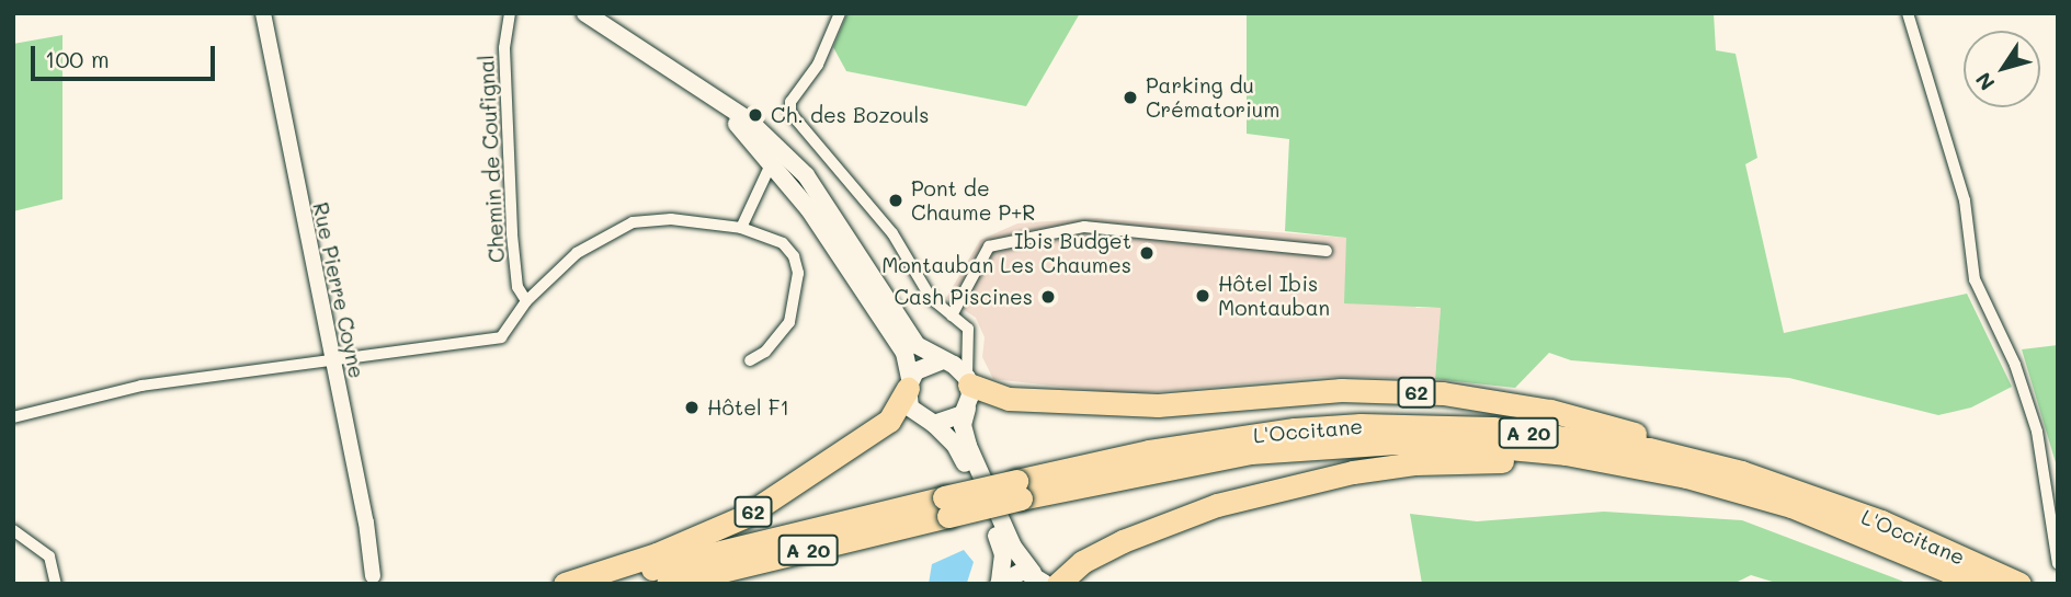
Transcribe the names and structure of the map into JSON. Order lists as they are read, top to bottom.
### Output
{
  "streets": {
    "highway": ["62", "L'Occitane", "A 20"],
    "street": ["Chemin de Coufignal", "Rue Pierre Coyne"]
  },
  "crossings": [
    ["62", "L'Occitane"]
  ],
  "places": [
    "Parking du Crématorium",
    "Ch. des Bozouls",
    "Pont de Chaume P+R",
    "Ibis Budget Montauban Les Chaumes",
    "Hôtel Ibis Montauban",
    "Cash Piscines",
    "Hôtel F1"
  ],
  "scale_bar": "100 m",
  "north": "bottom left"
}
